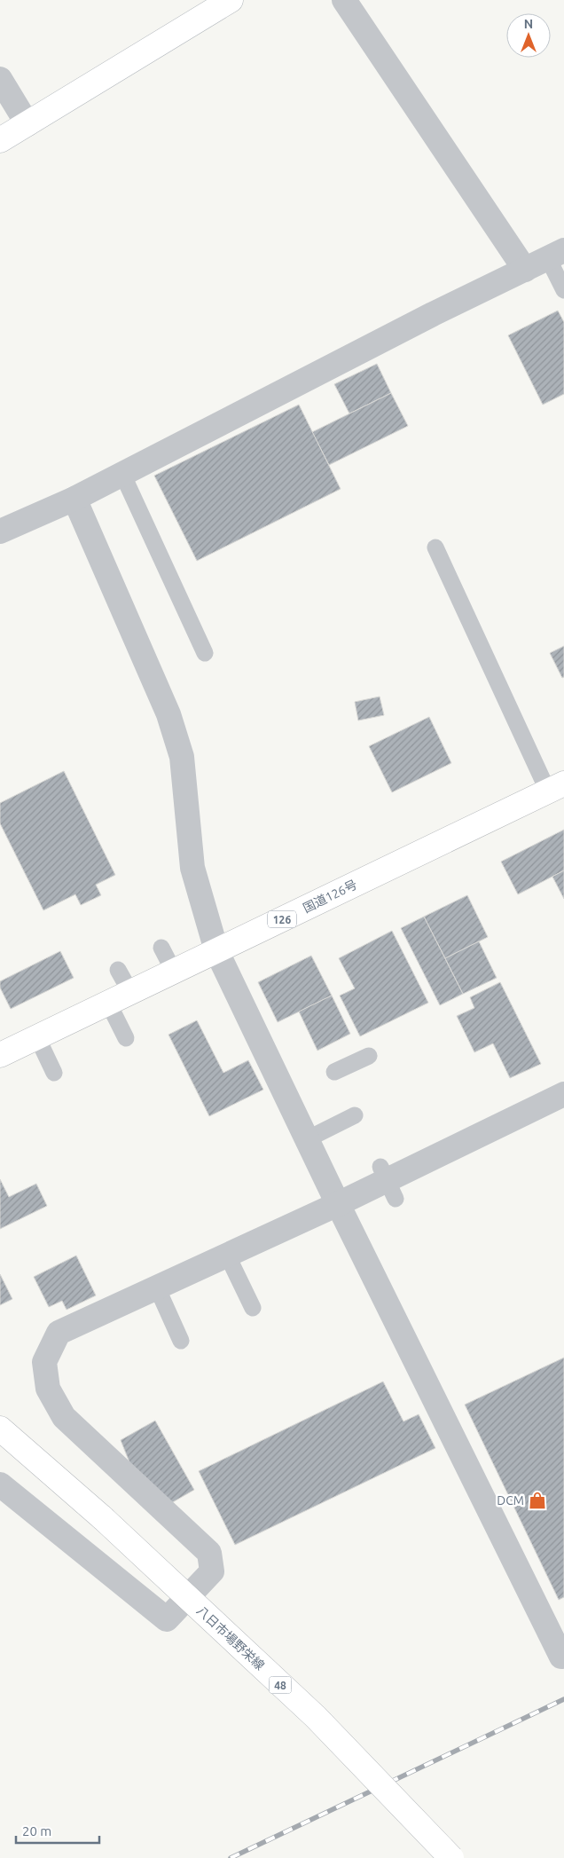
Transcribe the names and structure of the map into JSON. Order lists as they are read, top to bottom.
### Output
{
  "streets": {
    "main road": [
      "国道126号",
      "126",
      "八日市場野栄線",
      "48"
    ]
  },
  "places": {
    "shop": ["DCM"]
  },
  "scale_bar": "20 m",
  "north": "top"
}
